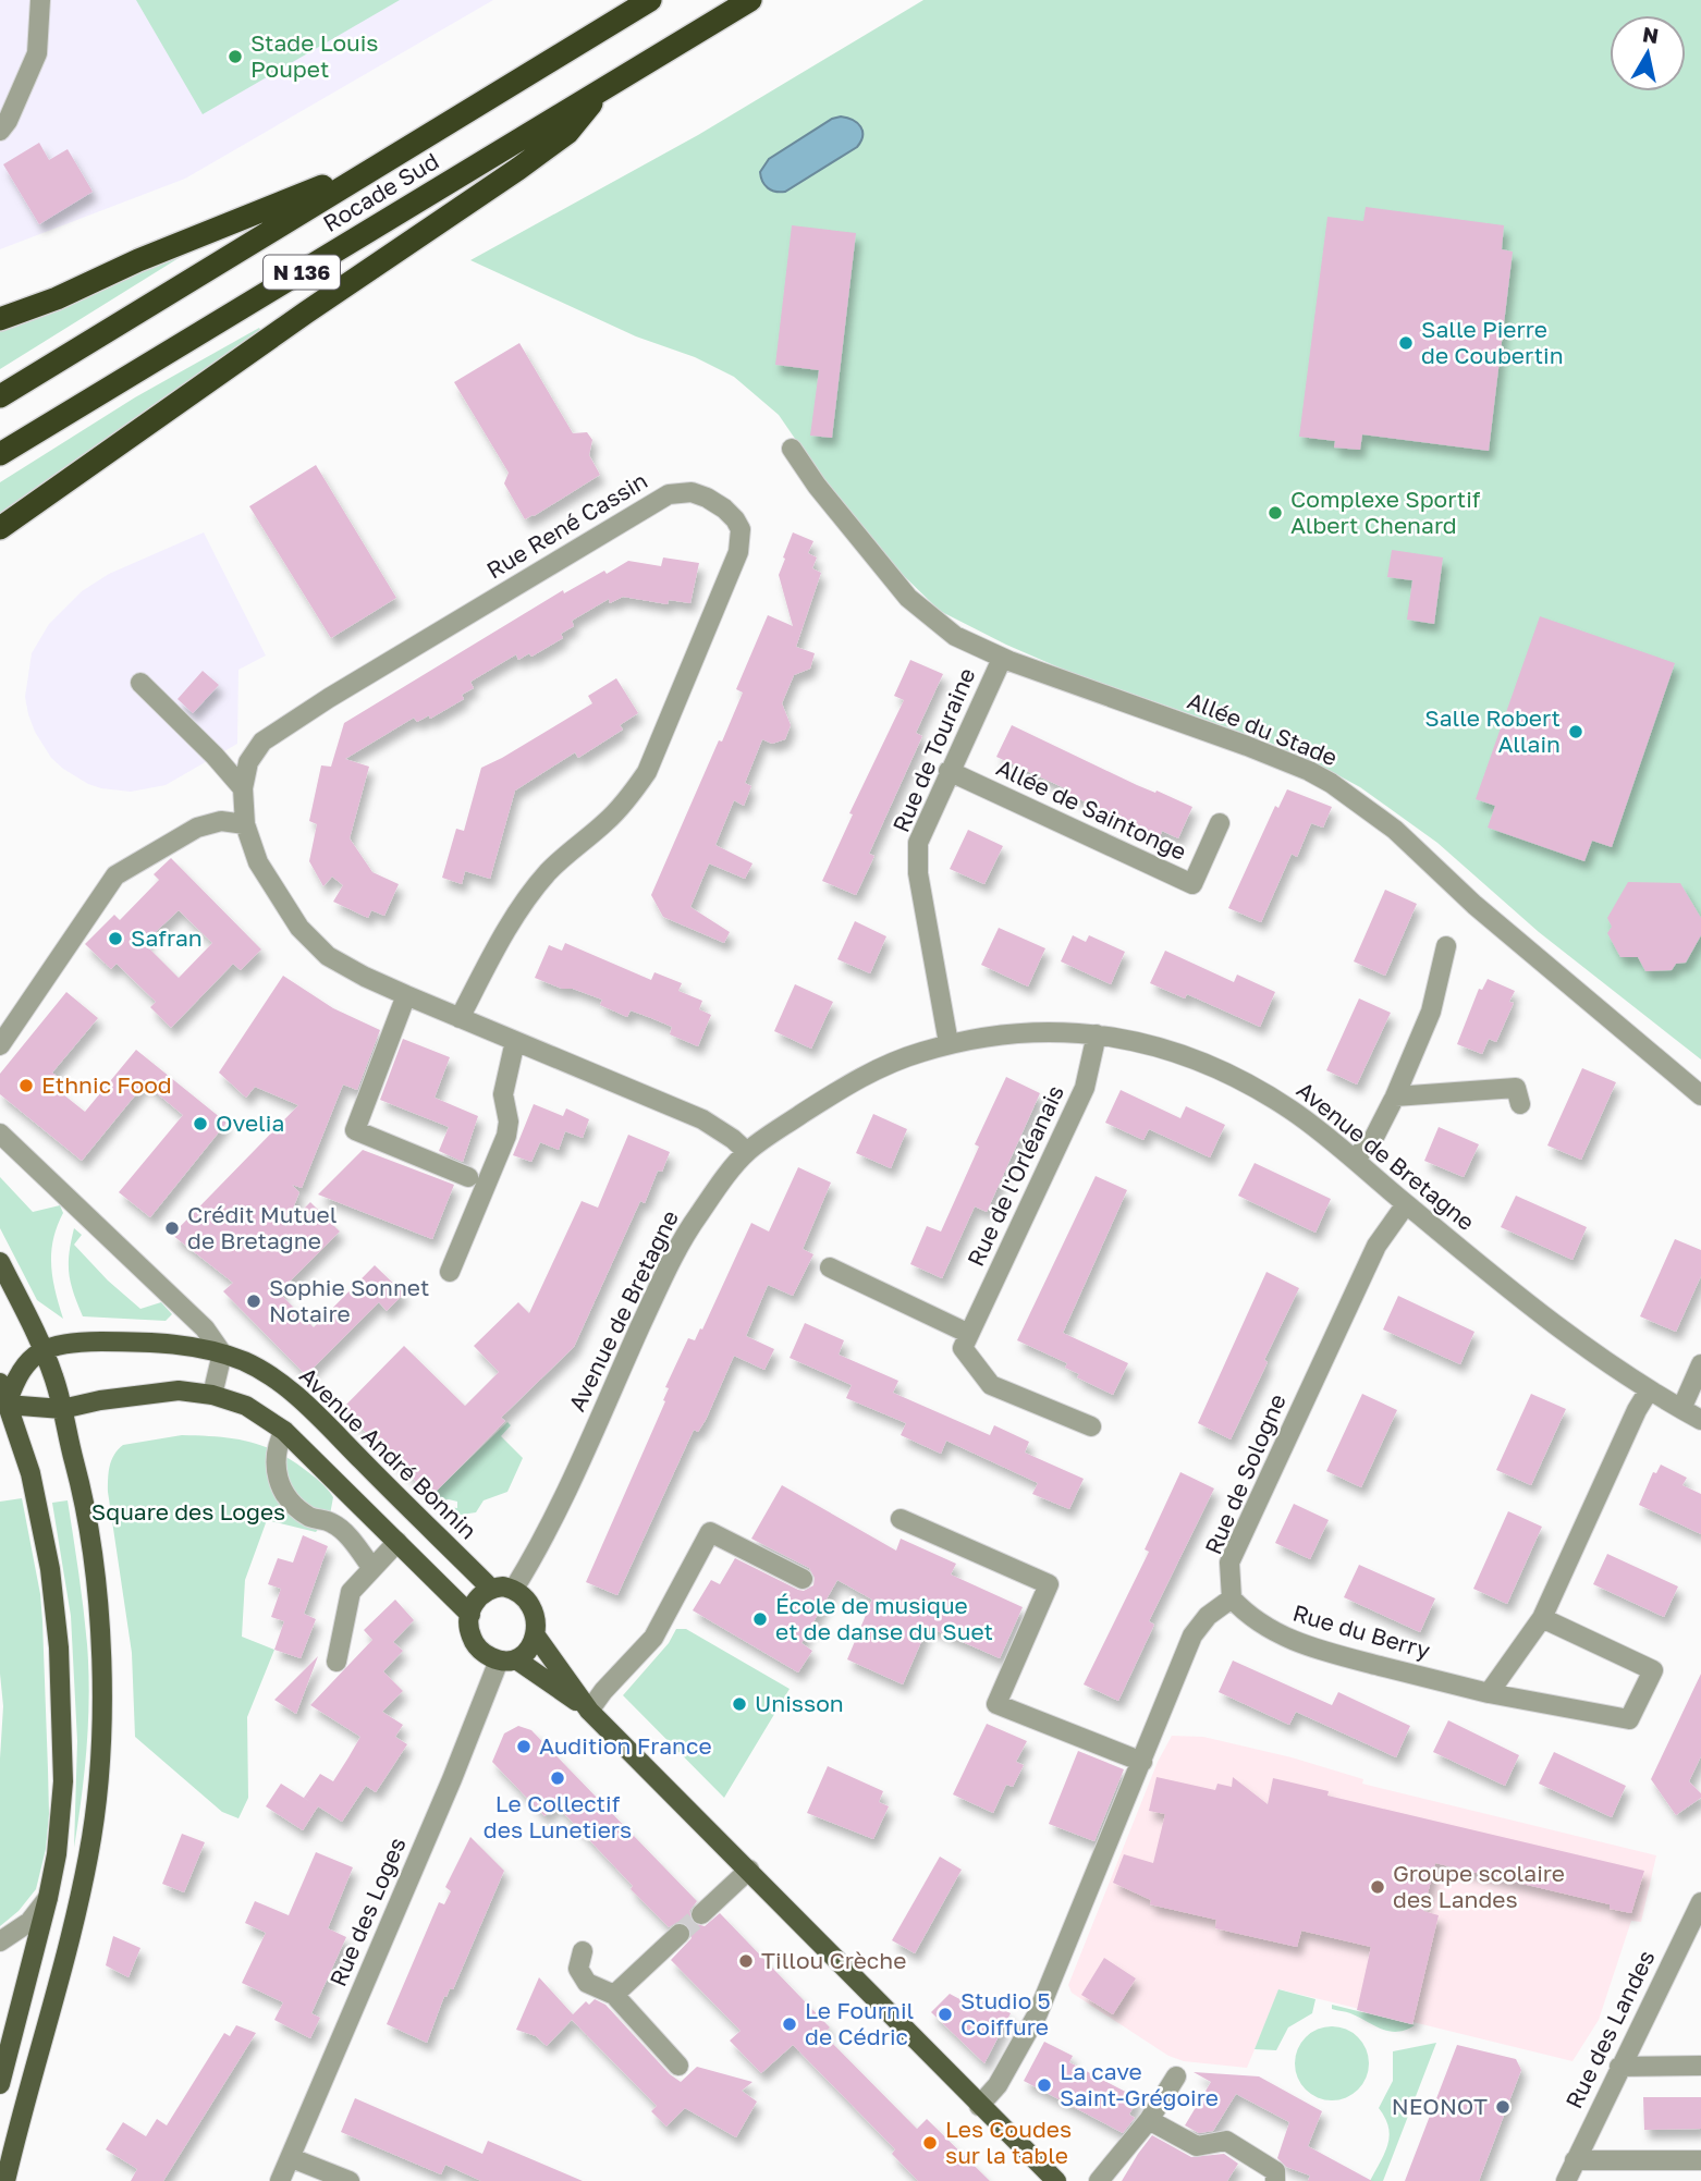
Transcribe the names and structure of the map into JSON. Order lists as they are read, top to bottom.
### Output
{
  "streets": {
    "highway": ["Rocade Sud", "N 136"],
    "main road": ["Avenue André Bonnin"],
    "street": [
      "Rue René Cassin",
      "Allée du Stade",
      "Rue de Touraine",
      "Allée de Saintonge",
      "Avenue de Bretagne",
      "Rue de l'Orléanais",
      "Rue de Sologne",
      "Rue du Berry",
      "Rue des Loges",
      "Rue des Landes"
    ]
  },
  "crossings": [
    ["Rue René Cassin", "Avenue de Bretagne"],
    ["Allée du Stade", "Rue de Touraine"],
    ["Rue de Touraine", "Allée de Saintonge"],
    ["Rue de Touraine", "Avenue de Bretagne"],
    ["Avenue de Bretagne", "Rue de l'Orléanais"],
    ["Avenue de Bretagne", "Avenue André Bonnin"],
    ["Avenue de Bretagne", "Rue de Sologne"],
    ["Avenue de Bretagne", "Rue des Loges"],
    ["Avenue André Bonnin", "Rue des Loges"],
    ["Rue de Sologne", "Rue du Berry"]
  ],
  "parks": ["Square des Loges"],
  "places": [
    "Stade Louis Poupet",
    "Salle Pierre de Coubertin",
    "Complexe Sportif Albert Chenard",
    "Salle Robert Allain",
    "Safran",
    "Ethnic Food",
    "Ovelia",
    "Crédit Mutuel de Bretagne",
    "Sophie Sonnet Notaire",
    "École de musique et de danse du Suet",
    "Unisson",
    "Audition France",
    "Le Collectif des Lunetiers",
    "Groupe scolaire des Landes",
    "Tillou Crèche",
    "Studio 5 Coiffure",
    "Le Fournil de Cédric",
    "La cave Saint-Grégoire",
    "NEONOT",
    "Les Coudes sur la table"
  ],
  "north": "top"
}
